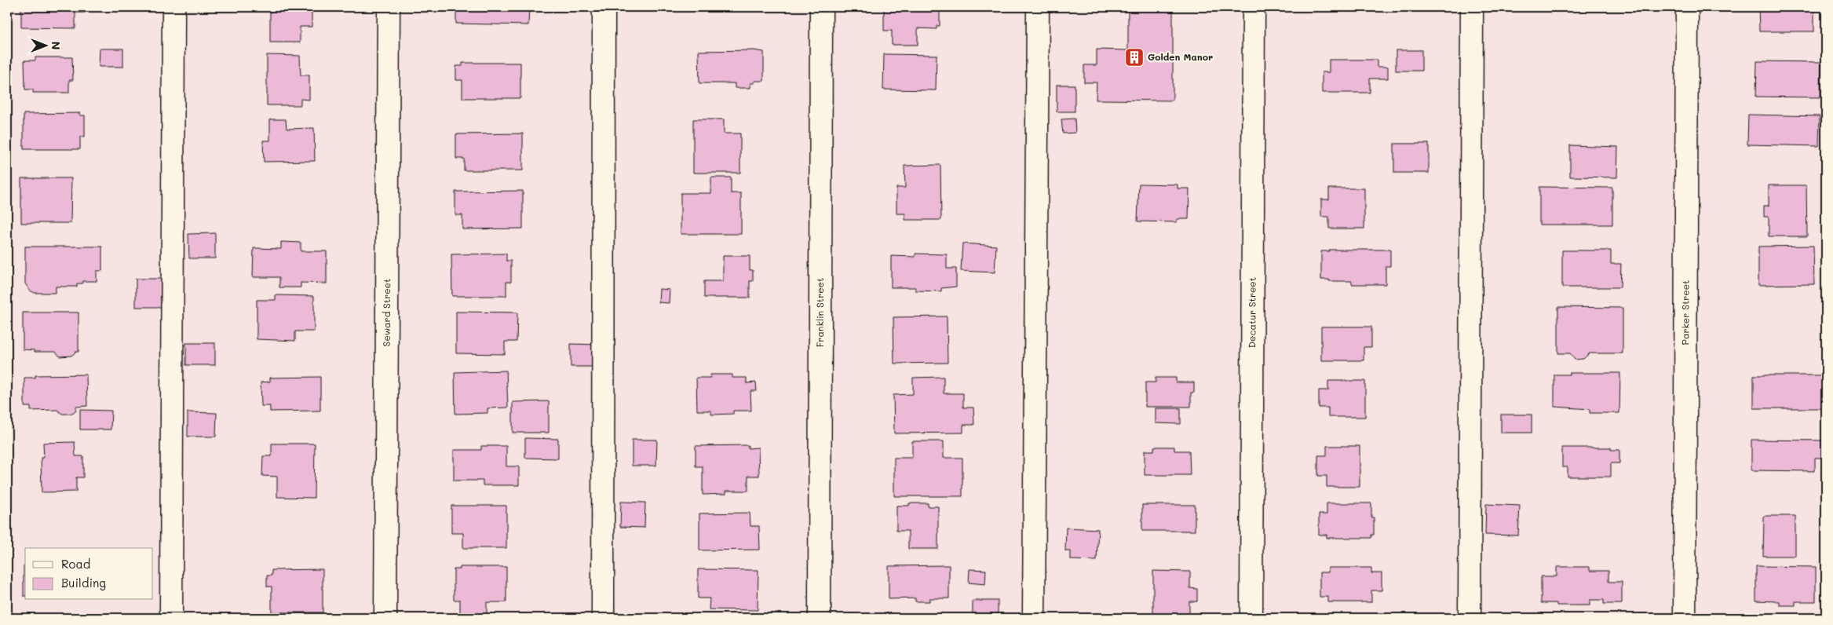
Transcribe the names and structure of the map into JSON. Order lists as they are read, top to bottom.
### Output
{
  "streets": {
    "street": [
      "Seward Street",
      "Franklin Street",
      "Decatur Street",
      "Parker Street"
    ]
  },
  "places": {
    "building": ["Golden Manor"]
  },
  "legend": ["Road", "Building"],
  "north": "right"
}
